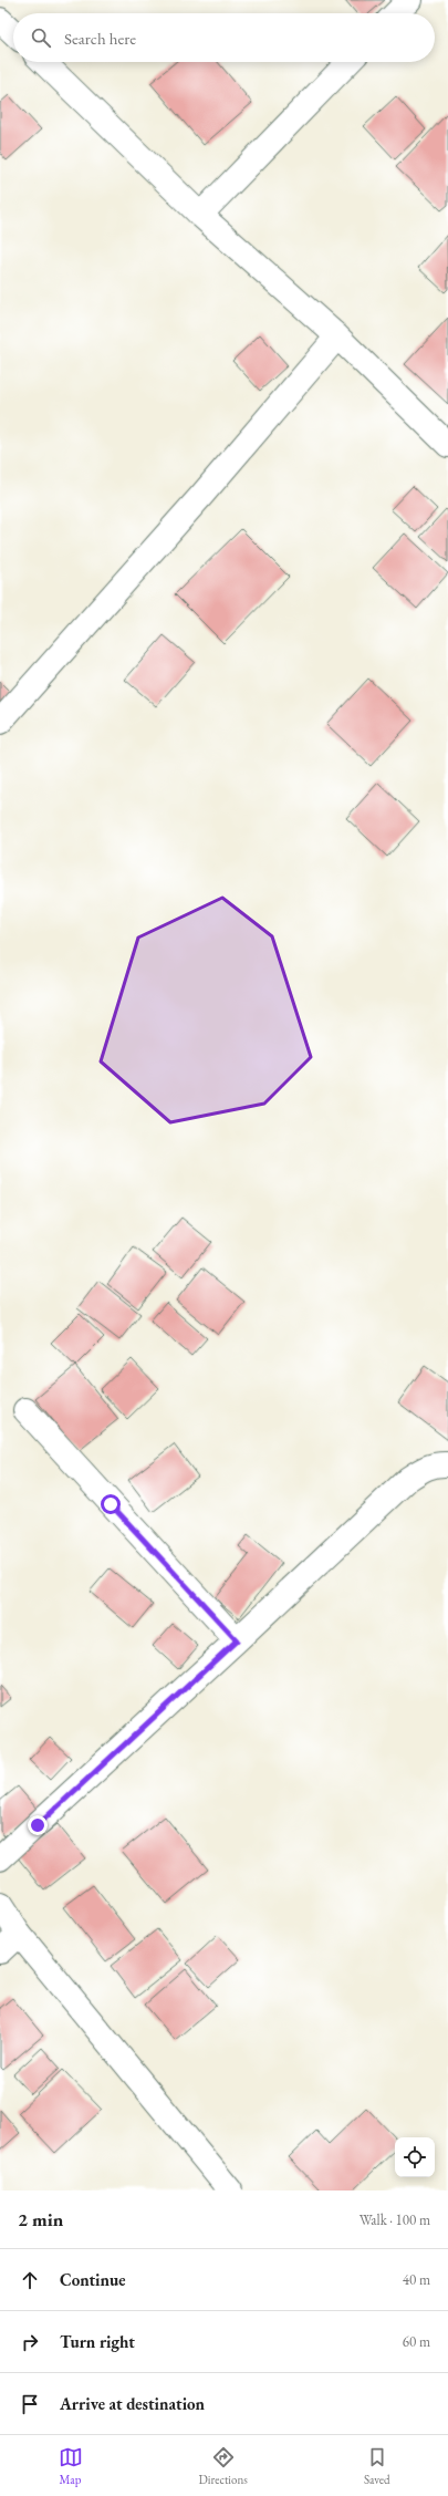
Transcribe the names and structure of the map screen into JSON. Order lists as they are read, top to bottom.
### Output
{
  "page": {
    "search": "Search here",
    "heading": ["2 min", "Walk · 100 m"],
    "list": [
      ["Continue", "40 m"],
      ["Turn right", "60 m"],
      "Arrive at destination"
    ],
    "nav": ["Map", "Directions", "Saved"]
  }
}
